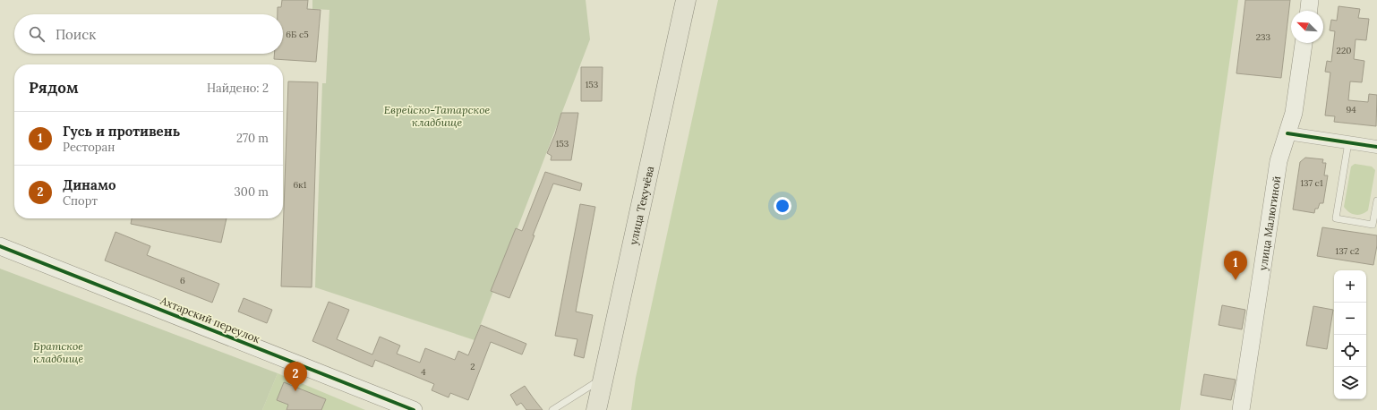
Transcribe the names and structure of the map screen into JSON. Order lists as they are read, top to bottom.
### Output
{
  "streets": {
    "main road": ["улица Текучёва"],
    "street": ["улица Малюгиной", "Ахтарский переулок"]
  },
  "parks": ["Еврейско-Татарское кладбище", "Братское кладбище"],
  "house_numbers": [
    "6Б с5",
    "233",
    "220",
    "153",
    "94",
    "153",
    "137 с1",
    "6к1",
    "137 с2",
    "6",
    "2",
    "4"
  ],
  "north": "top left",
  "page": {
    "search": "Поиск",
    "heading": ["Рядом", "Найдено: 2"],
    "list": [
      {
        "mark": "1",
        "name": "Гусь и противень",
        "note": "Ресторан",
        "value": "270 m"
      },
      {
        "mark": "2",
        "name": "Динамо",
        "note": "Спорт",
        "value": "300 m"
      }
    ],
    "pins": ["1", "2"],
    "map_buttons": ["+", "−"]
  }
}
